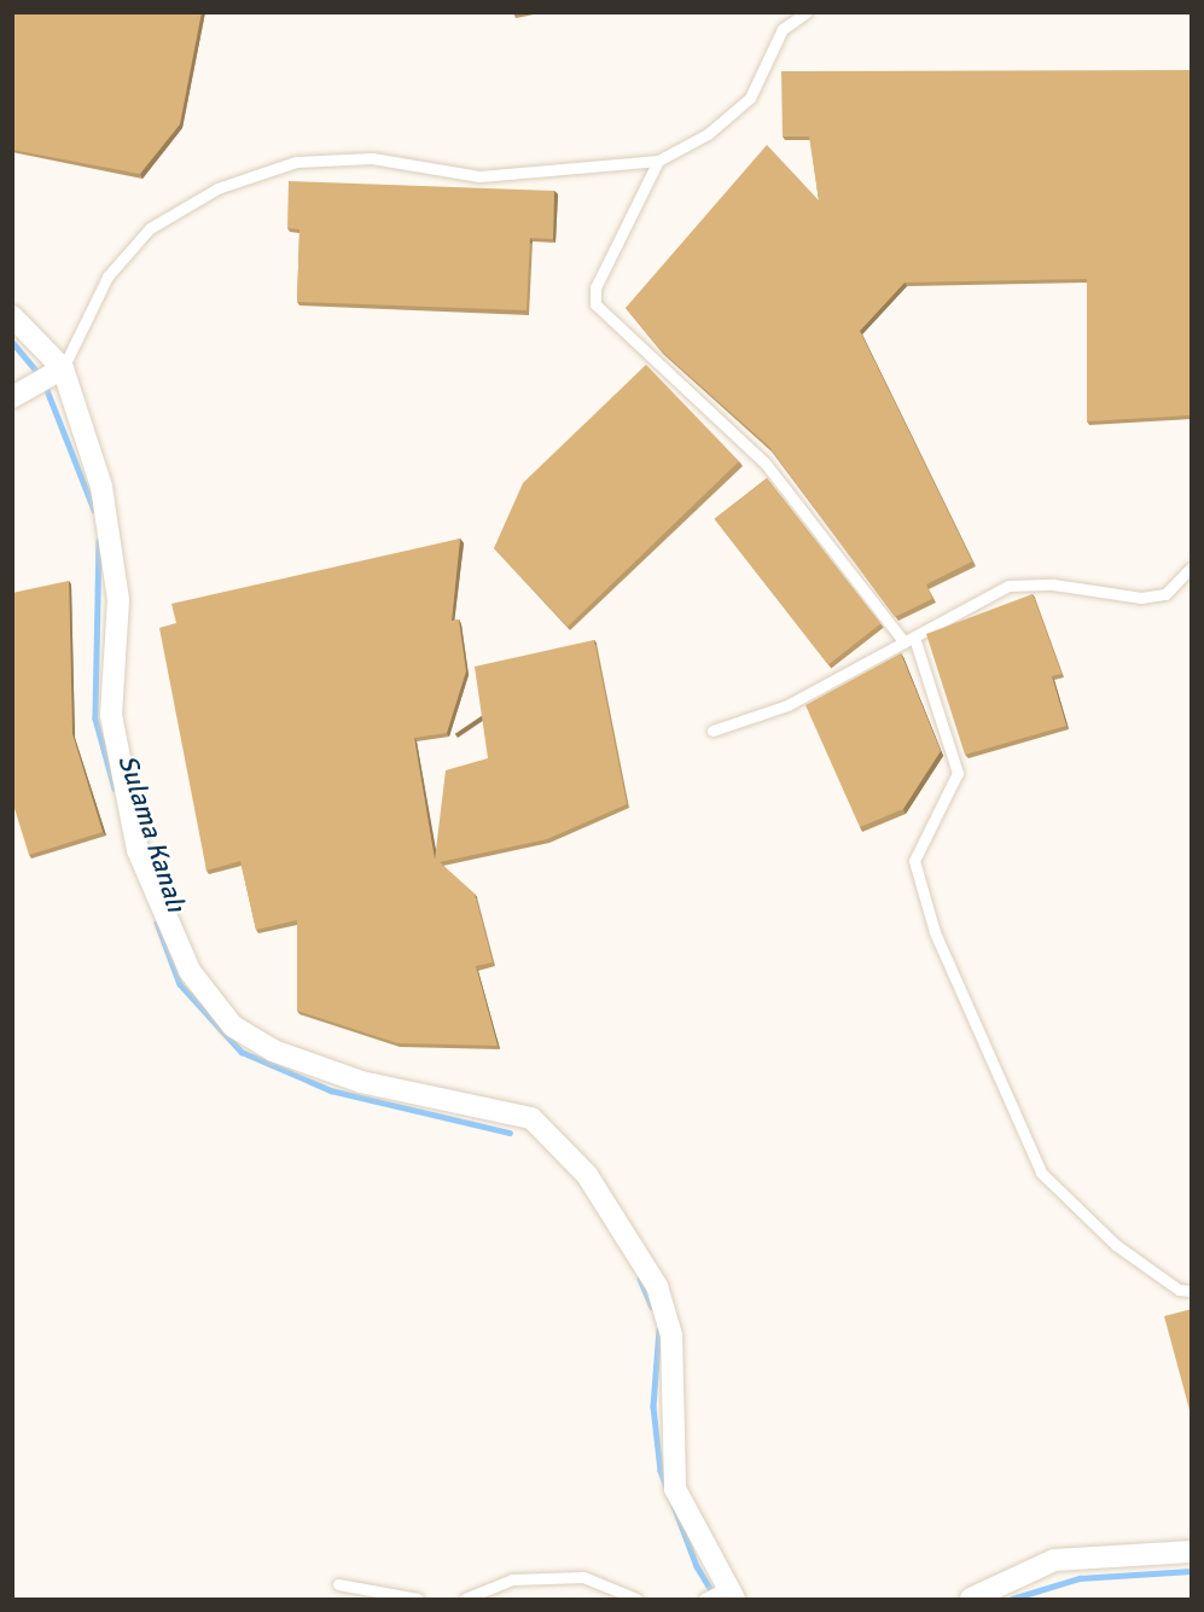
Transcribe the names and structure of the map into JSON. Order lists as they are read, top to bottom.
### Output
{
  "water": ["Sulama Kanalı"]
}
